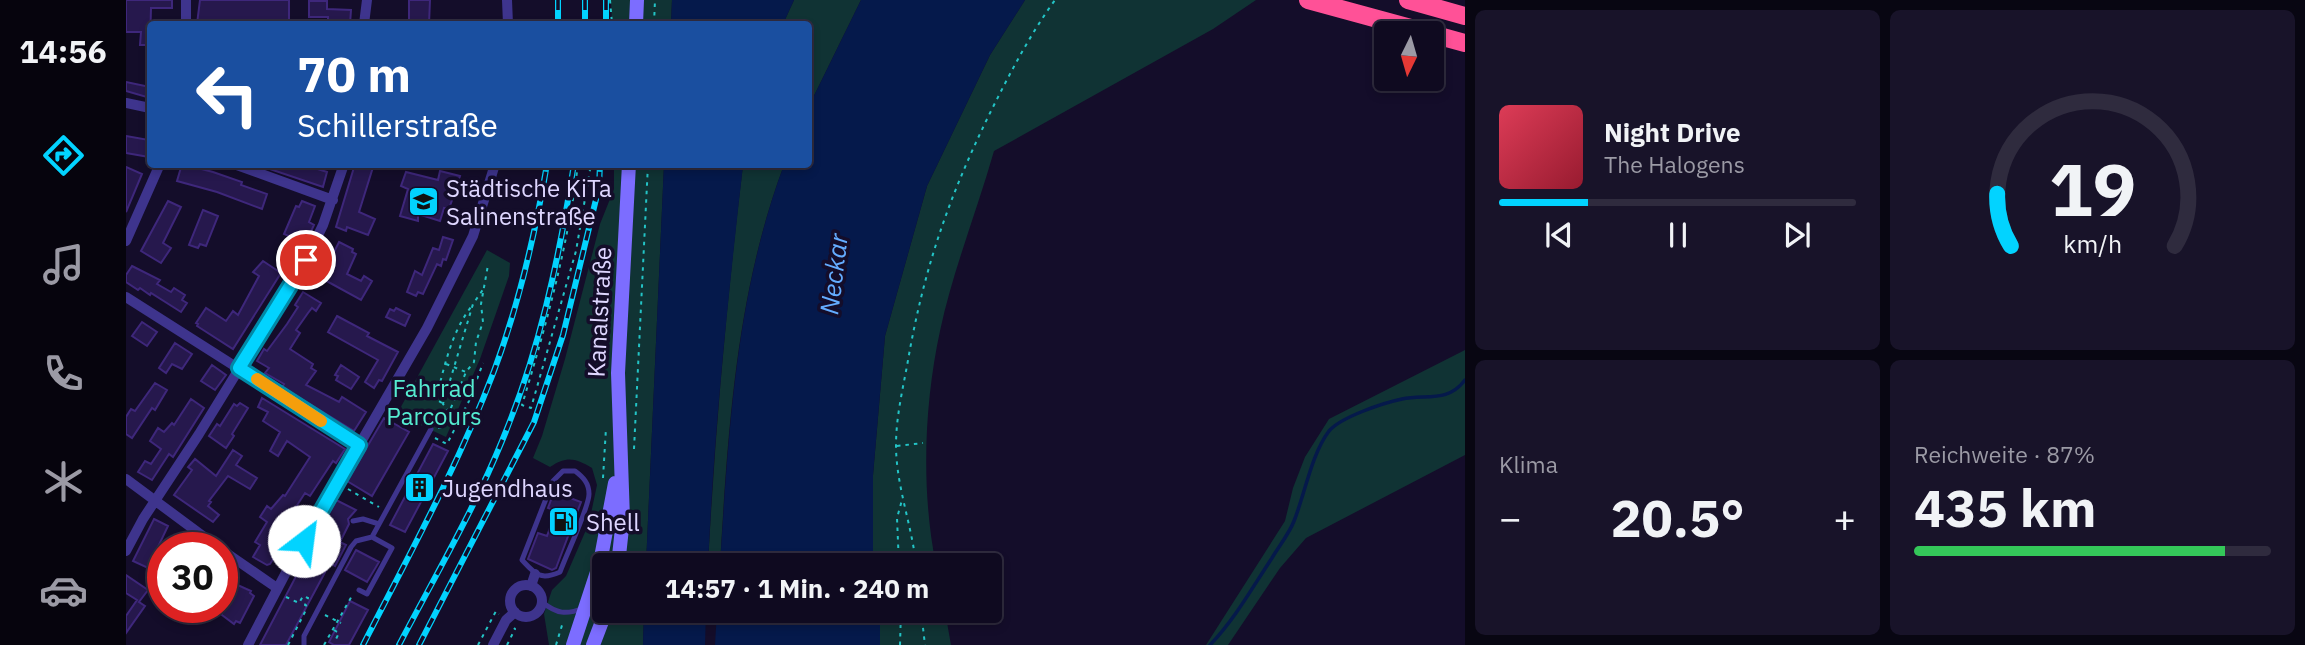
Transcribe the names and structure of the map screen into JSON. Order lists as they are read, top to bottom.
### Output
{
  "streets": {
    "main road": ["Kanalstraße"]
  },
  "water": ["Neckar"],
  "parks": ["Fahrrad Parcours"],
  "places": {
    "school or university": ["Städtische KiTa Salinenstraße"],
    "building": ["Jugendhaus"],
    "fuel station": ["Shell"]
  },
  "north": "bottom",
  "page": {
    "tabs": "14:56",
    "turn": ["70 m", "Schillerstraße"],
    "song": ["Night Drive", "The Halogens"],
    "tile": [
      "Klima",
      ["Reichweite · 87%", "435 km"]
    ],
    "heat": ["−", "20.5°", "+"],
    "limit": "30",
    "trip": "14:57 · 1 Min. · 240 m",
    "gauge": ["19", "km/h"]
  }
}
